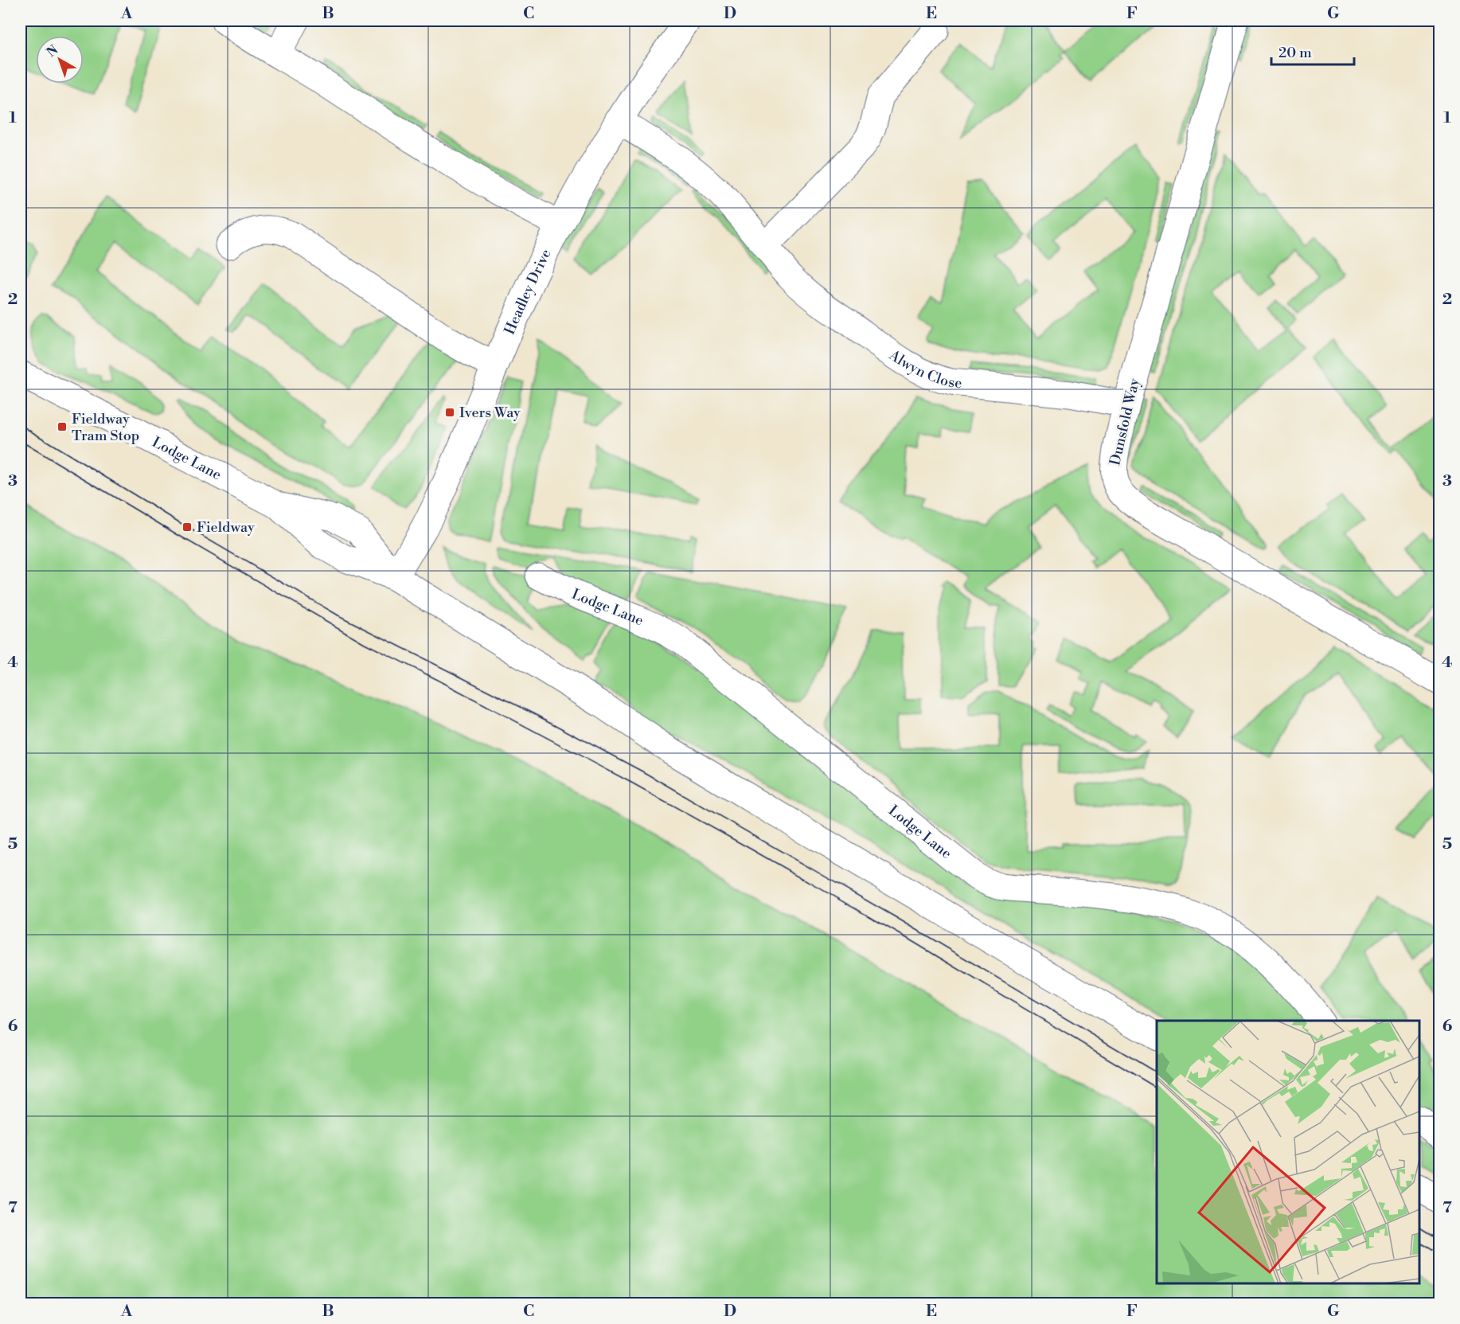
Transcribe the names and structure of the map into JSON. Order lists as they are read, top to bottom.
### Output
{
  "streets": {
    "street": [
      "Headley Drive",
      "Alwyn Close",
      "Dunsfold Way",
      "Lodge Lane"
    ]
  },
  "crossings": [
    ["Headley Drive", "Alwyn Close"],
    ["Headley Drive", "Lodge Lane"],
    ["Alwyn Close", "Dunsfold Way"]
  ],
  "places": {
    "transit": ["Ivers Way", "Fieldway Tram Stop", "Fieldway"]
  },
  "scale_bar": "20 m",
  "north": "top left",
  "grid": {
    "columns": [
      "A",
      "B",
      "C",
      "D",
      "E",
      "F",
      "G"
    ],
    "rows": [
      "1",
      "2",
      "3",
      "4",
      "5",
      "6",
      "7"
    ]
  }
}
